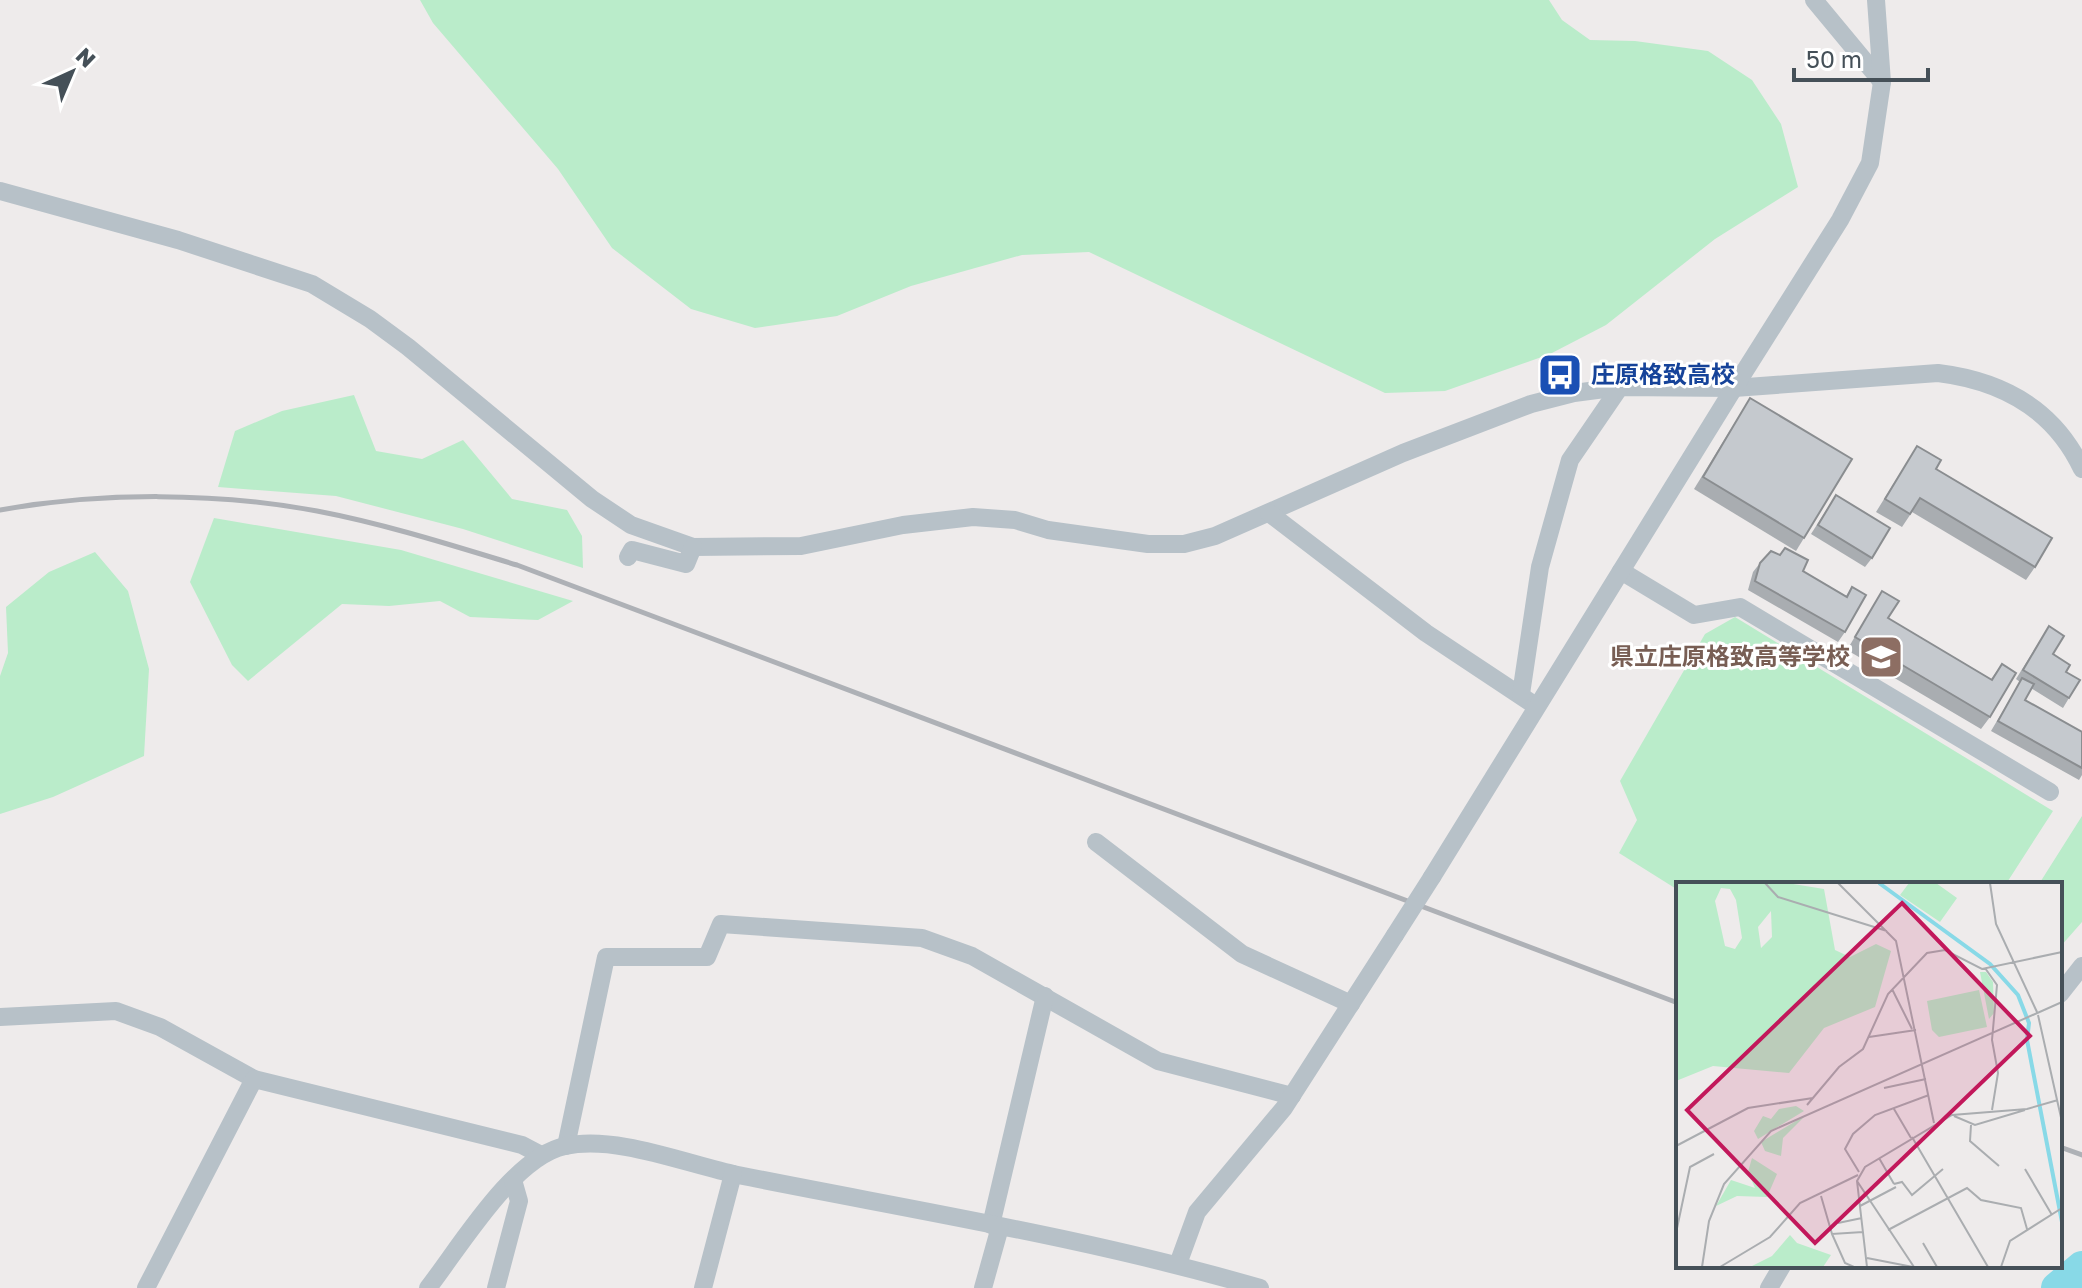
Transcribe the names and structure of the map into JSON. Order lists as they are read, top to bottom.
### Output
{
  "places": {
    "bus stop": ["庄原格致高校"],
    "school or university": ["県立庄原格致高等学校"]
  },
  "scale_bar": "50 m",
  "north": "top right"
}
